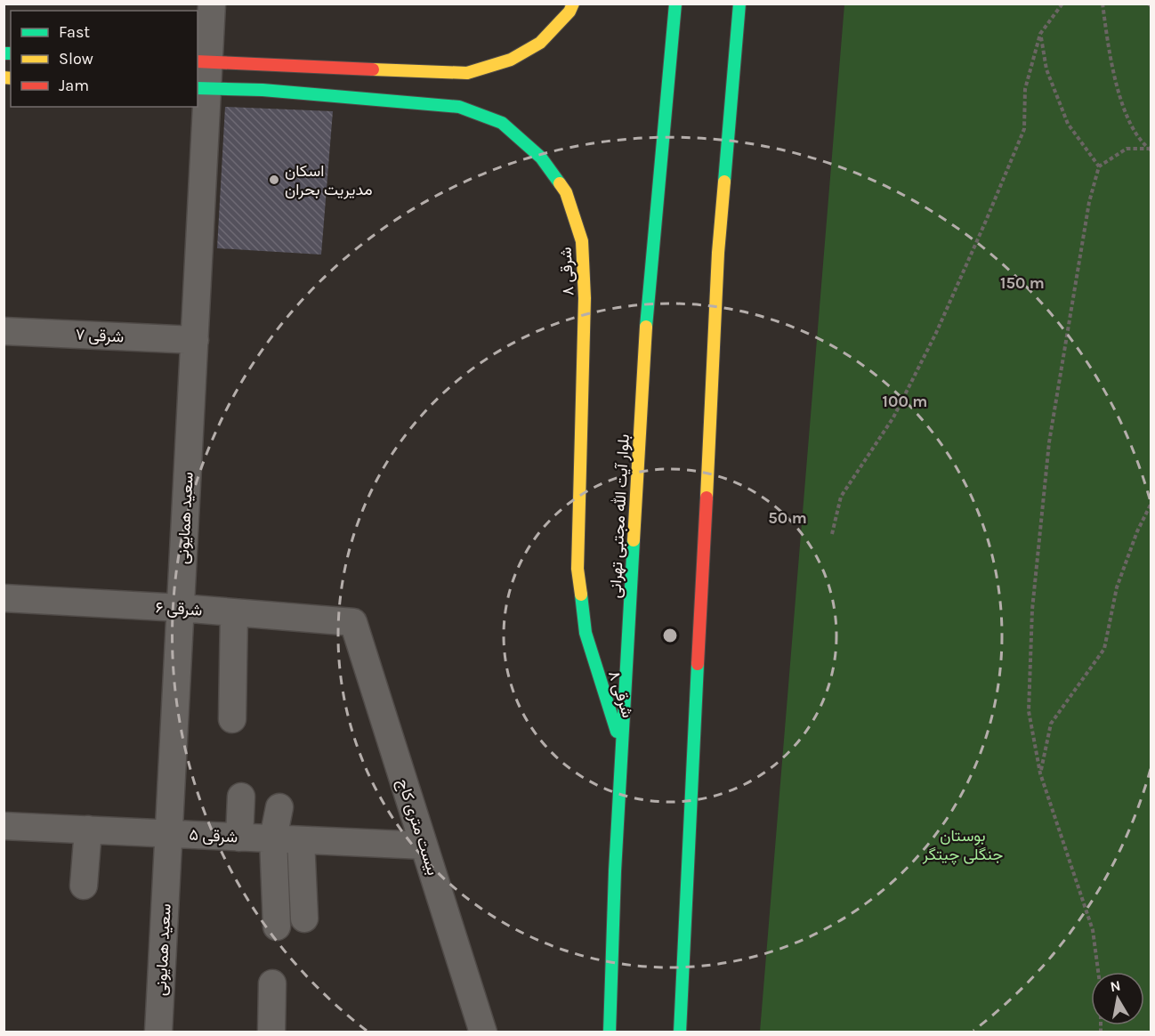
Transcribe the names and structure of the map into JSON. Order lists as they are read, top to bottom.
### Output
{
  "streets": {
    "main road": ["۸ شرقی", "بلوار آیت الله مجتبی تهرانی"],
    "street": [
      "۷ شرقی",
      "سعید همایونی",
      "۶ شرقی",
      "بیست متری کاج",
      "۵ شرقی"
    ]
  },
  "crossings": [
    ["۸ شرقی", "بلوار آیت الله مجتبی تهرانی"],
    ["۸ شرقی", "سعید همایونی"],
    ["۷ شرقی", "سعید همایونی"],
    ["سعید همایونی", "۶ شرقی"],
    ["سعید همایونی", "۵ شرقی"],
    ["۶ شرقی", "بیست متری کاج"],
    ["بیست متری کاج", "۵ شرقی"]
  ],
  "parks": ["بوستان جنگلی چیتگر"],
  "places": ["اسکان مدیریت بحران"],
  "legend": ["Fast", "Slow", "Jam"],
  "north": "top",
  "rings": ["150 m", "100 m", "50 m"]
}
